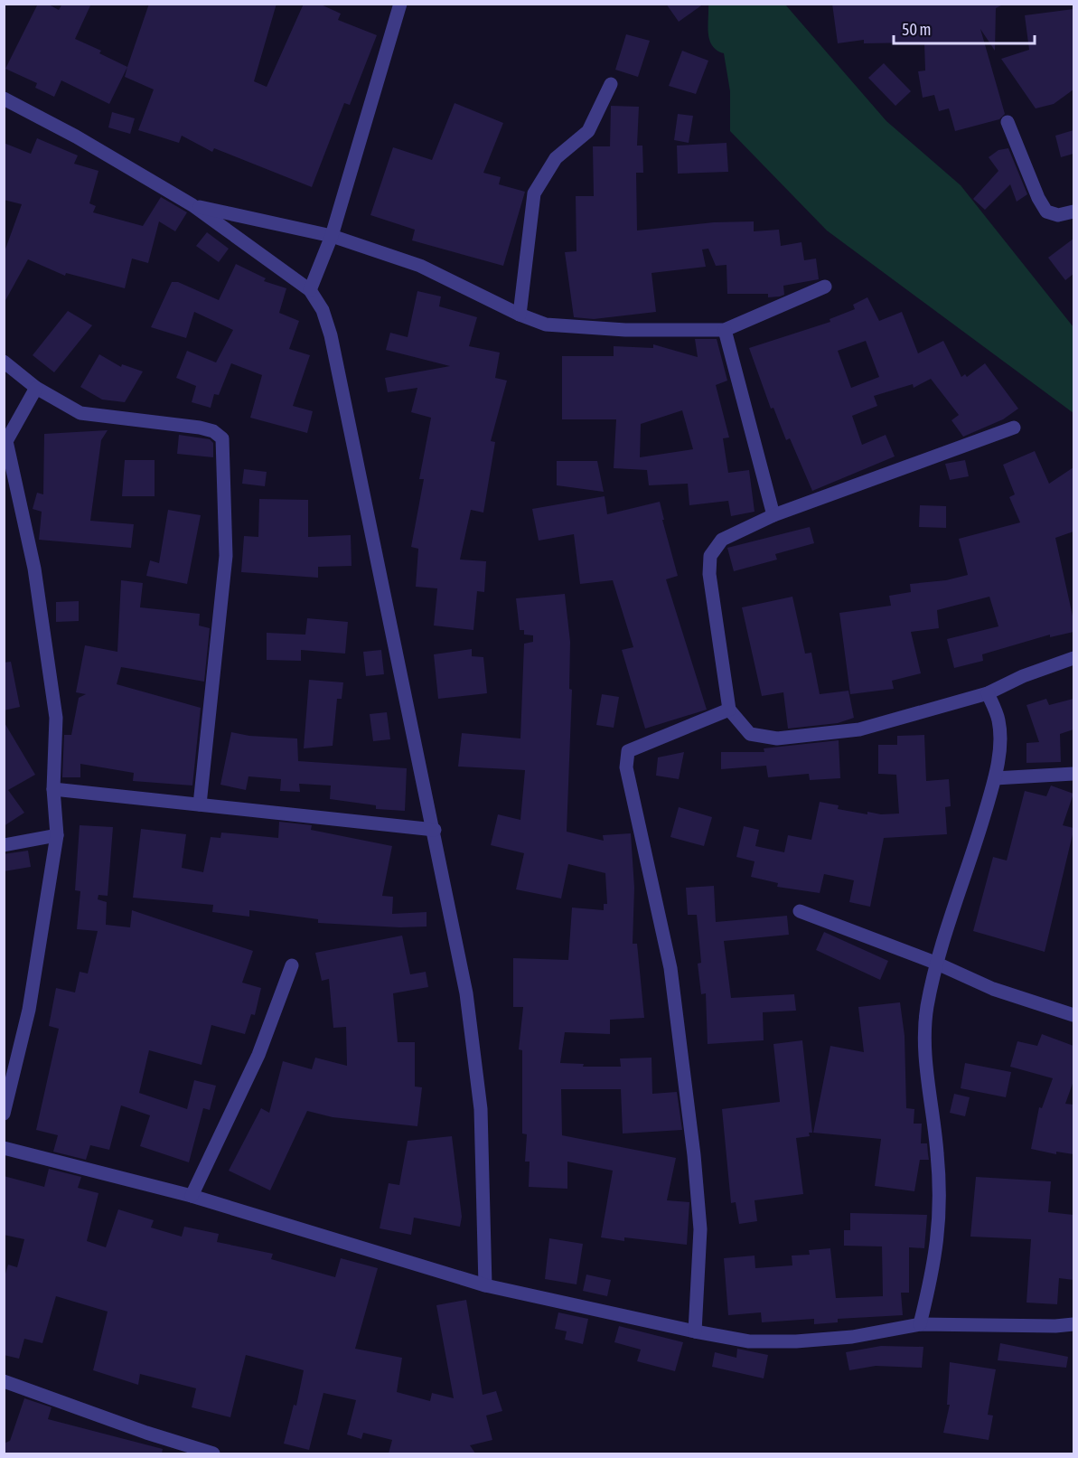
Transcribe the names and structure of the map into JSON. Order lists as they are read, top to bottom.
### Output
{
  "scale_bar": "50 m"
}
